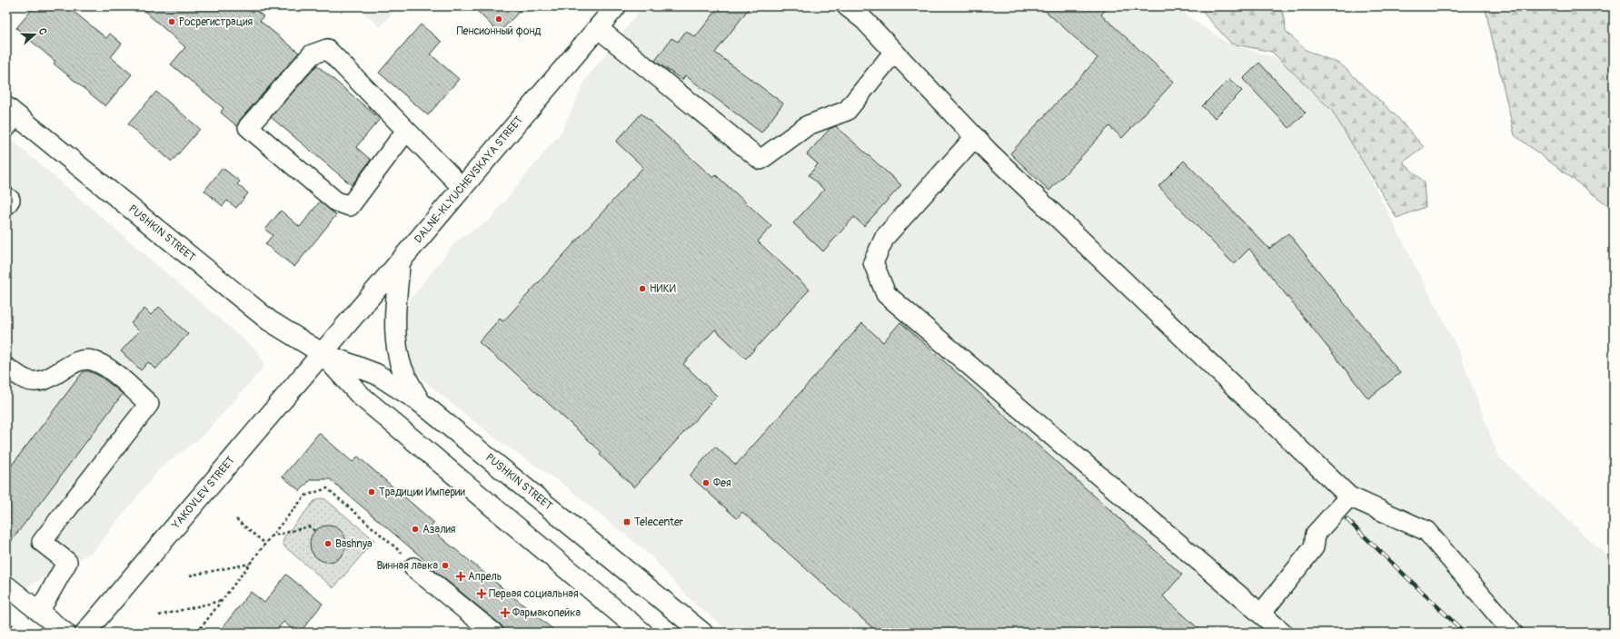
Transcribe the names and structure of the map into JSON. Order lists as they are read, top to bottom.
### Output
{
  "streets": {
    "main road": ["DALNE-KLYUCHEVSKAYA STREET", "PUSHKIN STREET", "YAKOVLEV STREET"]
  },
  "crossings": [
    ["DALNE-KLYUCHEVSKAYA STREET", "PUSHKIN STREET"],
    ["DALNE-KLYUCHEVSKAYA STREET", "YAKOVLEV STREET"],
    ["PUSHKIN STREET", "YAKOVLEV STREET"]
  ],
  "places": {
    "other": [
      "Пенсионный фонд",
      "Росрегистрация",
      "НИКИ",
      "Фея",
      "Традиции Империи",
      "Азалия",
      "Bashnya",
      "Винная лавка"
    ],
    "transit": ["Telecenter"],
    "health": ["Апрель", "Первая социальная", "Фармакопейка"]
  },
  "north": "right"
}
